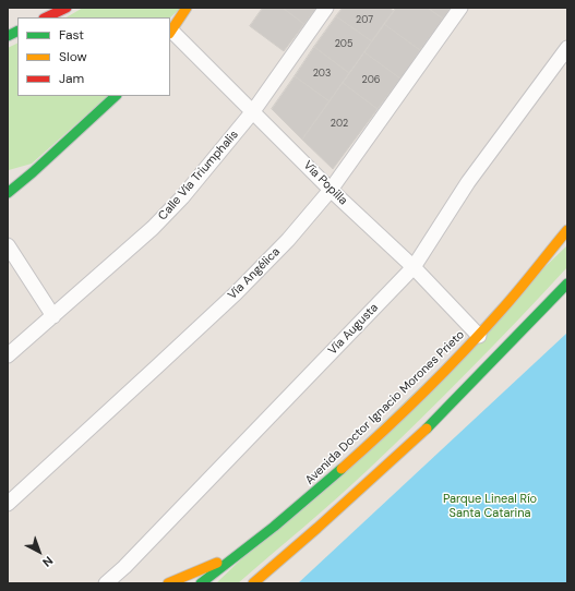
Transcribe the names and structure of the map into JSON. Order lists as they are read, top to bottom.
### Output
{
  "streets": {
    "main road": ["Avenida Doctor Ignacio Morones Prieto"],
    "street": [
      "Calle Vía Triumphalis",
      "Vía Popilla",
      "Vía Angélica",
      "Vía Augusta"
    ]
  },
  "crossings": [
    ["Calle Vía Triumphalis", "Vía Popilla"],
    ["Vía Popilla", "Vía Angélica"],
    ["Vía Popilla", "Vía Augusta"],
    ["Vía Popilla", "Avenida Doctor Ignacio Morones Prieto"]
  ],
  "parks": ["Parque Lineal Río Santa Catarina"],
  "house_numbers": [
    "207",
    "205",
    "203",
    "206",
    "202"
  ],
  "legend": ["Fast", "Slow", "Jam"],
  "north": "bottom right"
}
